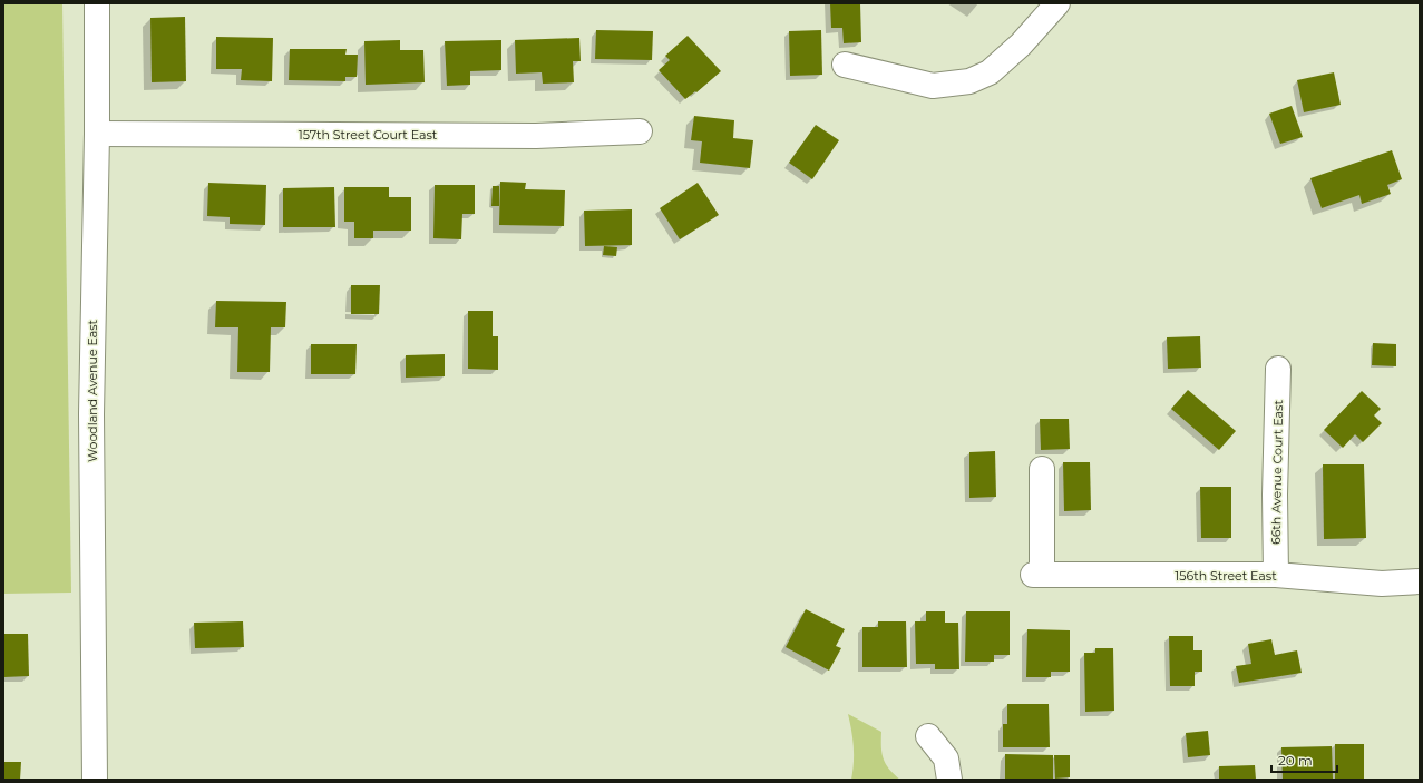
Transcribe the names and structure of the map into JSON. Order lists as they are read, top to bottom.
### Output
{
  "streets": {
    "street": [
      "157th Street Court East",
      "Woodland Avenue East",
      "66th Avenue Court East",
      "156th Street East"
    ]
  },
  "crossings": [
    ["157th Street Court East", "Woodland Avenue East"],
    ["66th Avenue Court East", "156th Street East"]
  ],
  "scale_bar": "20 m"
}
